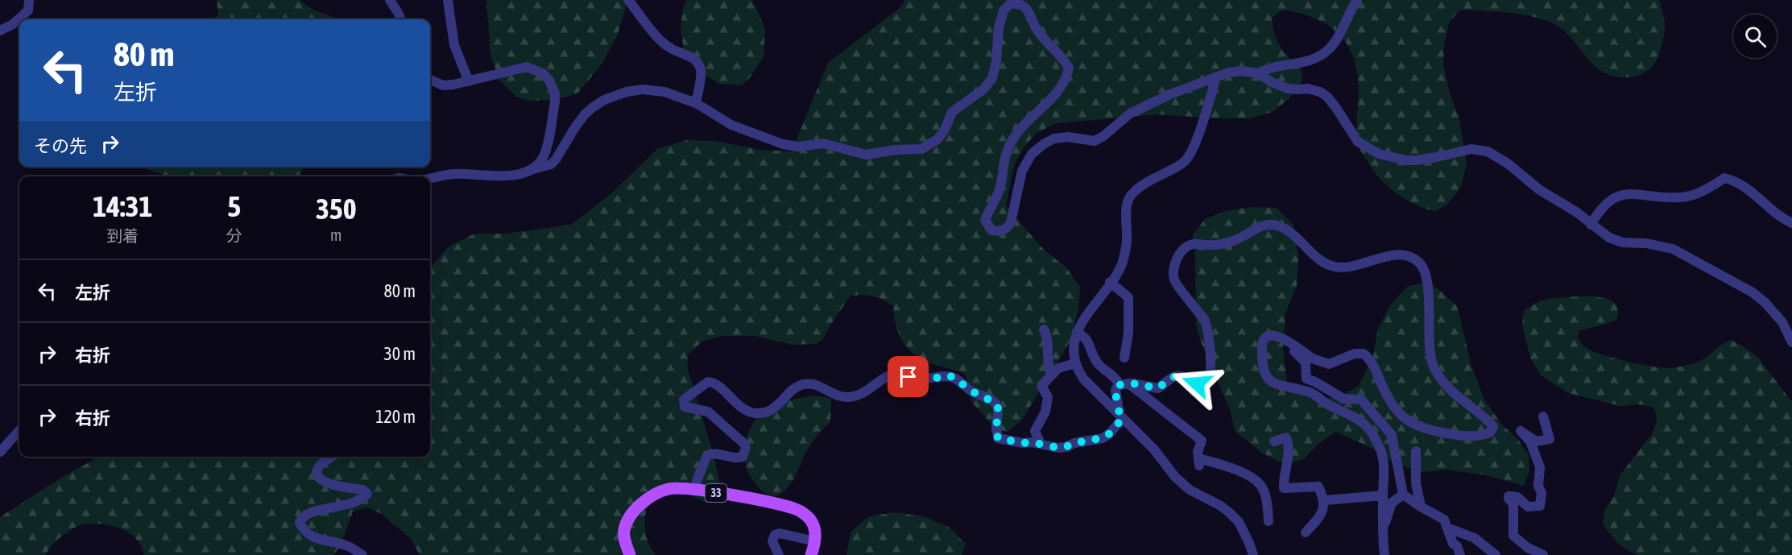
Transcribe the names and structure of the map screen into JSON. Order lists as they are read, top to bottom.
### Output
{
  "streets": {
    "main road": ["33"]
  },
  "page": {
    "turn": ["80 m", "左折"],
    "then": "その先",
    "eta": [
      "14:31",
      "到着",
      "5",
      "分",
      "350",
      "m"
    ],
    "list": [
      {
        "name": "左折",
        "value": "80 m"
      },
      {
        "name": "右折",
        "value": "30 m"
      },
      {
        "name": "右折",
        "value": "120 m"
      }
    ]
  }
}
